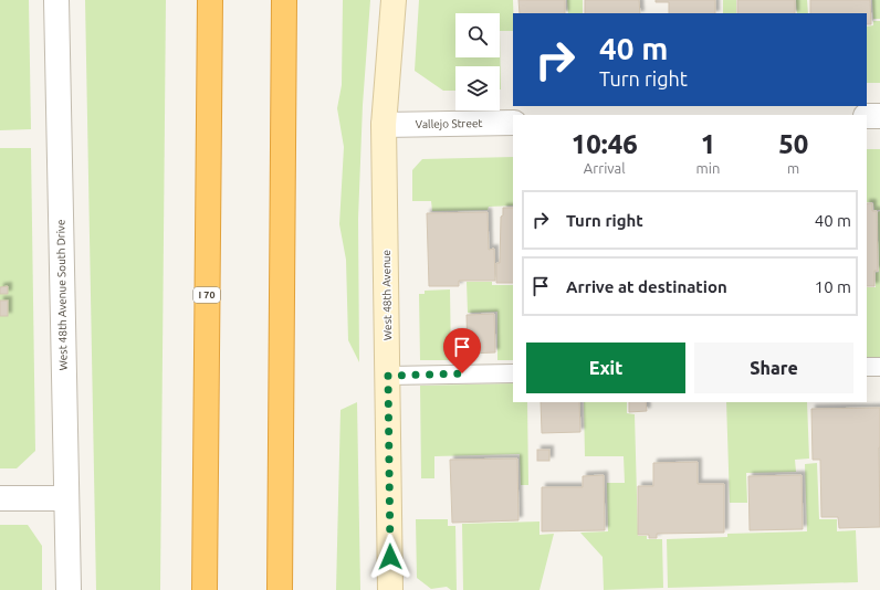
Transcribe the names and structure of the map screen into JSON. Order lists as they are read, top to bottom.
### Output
{
  "streets": {
    "highway": ["I 70"],
    "street": ["Vallejo Street", "West 48th Avenue South Drive", "West 48th Avenue"]
  },
  "crossings": [
    ["Vallejo Street", "West 48th Avenue"]
  ],
  "page": {
    "turn": ["40 m", "Turn right"],
    "eta": [
      "10:46",
      "Arrival",
      "1",
      "min",
      "50",
      "m"
    ],
    "list": [
      {
        "name": "Turn right",
        "value": "40 m"
      },
      {
        "name": "Arrive at destination",
        "value": "10 m"
      }
    ],
    "buttons": ["Exit", "Share"]
  }
}
